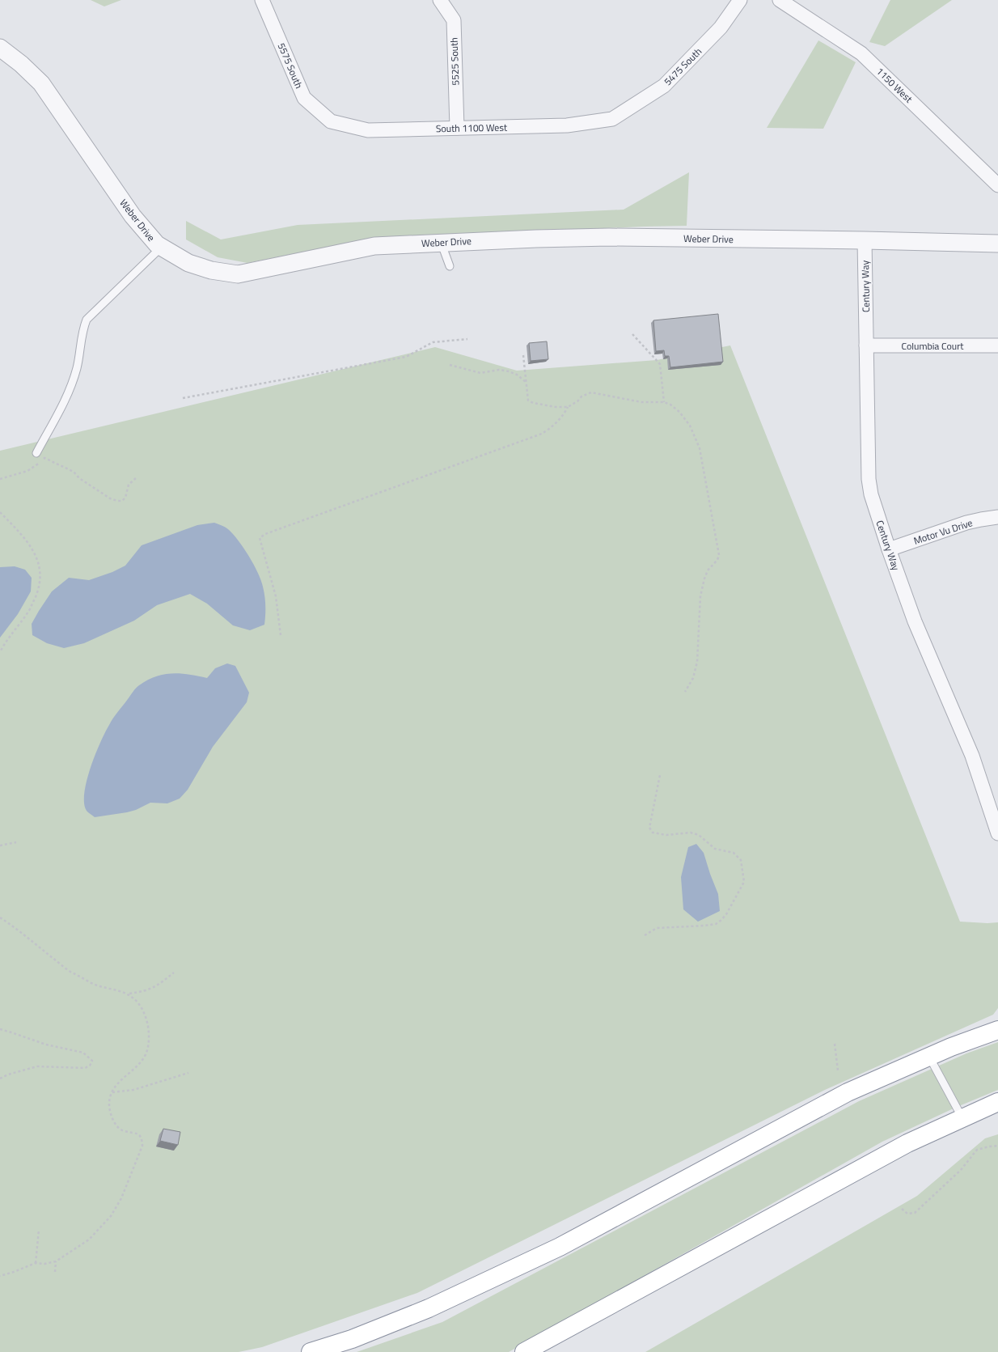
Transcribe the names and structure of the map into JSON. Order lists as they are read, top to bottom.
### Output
{
  "streets": {
    "street": [
      "5525 South",
      "5575 South",
      "5475 South",
      "1150 West",
      "South 1100 West",
      "Weber Drive",
      "Century Way",
      "Columbia Court",
      "Motor Vu Drive"
    ]
  },
  "crossings": [
    ["5525 South", "South 1100 West"],
    ["5575 South", "South 1100 West"],
    ["5475 South", "South 1100 West"],
    ["Weber Drive", "Century Way"],
    ["Century Way", "Columbia Court"],
    ["Century Way", "Motor Vu Drive"]
  ]
}
